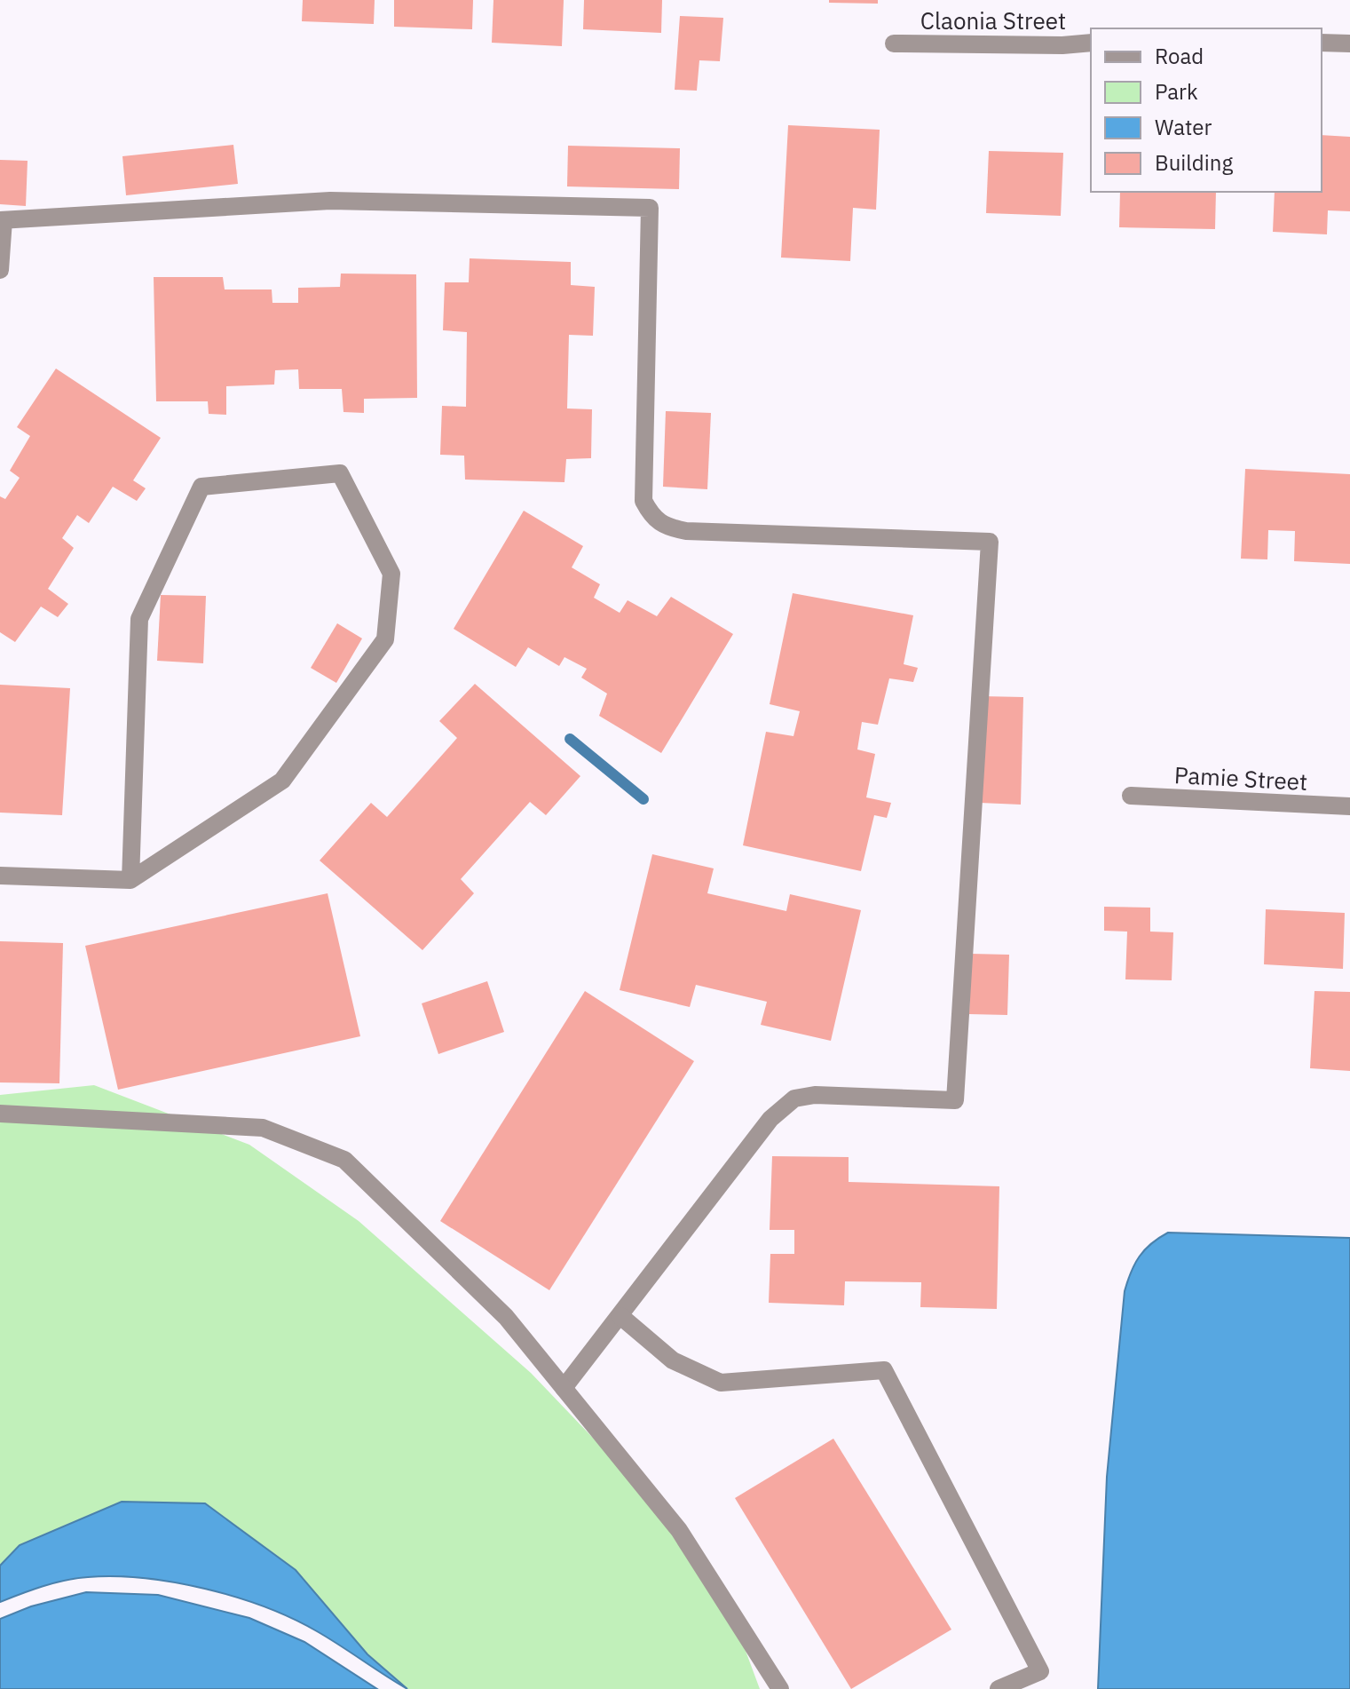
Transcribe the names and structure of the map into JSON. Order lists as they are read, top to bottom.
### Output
{
  "streets": {
    "street": ["Claonia Street", "Pamie Street"]
  },
  "legend": [
    "Road",
    "Park",
    "Water",
    "Building"
  ]
}
